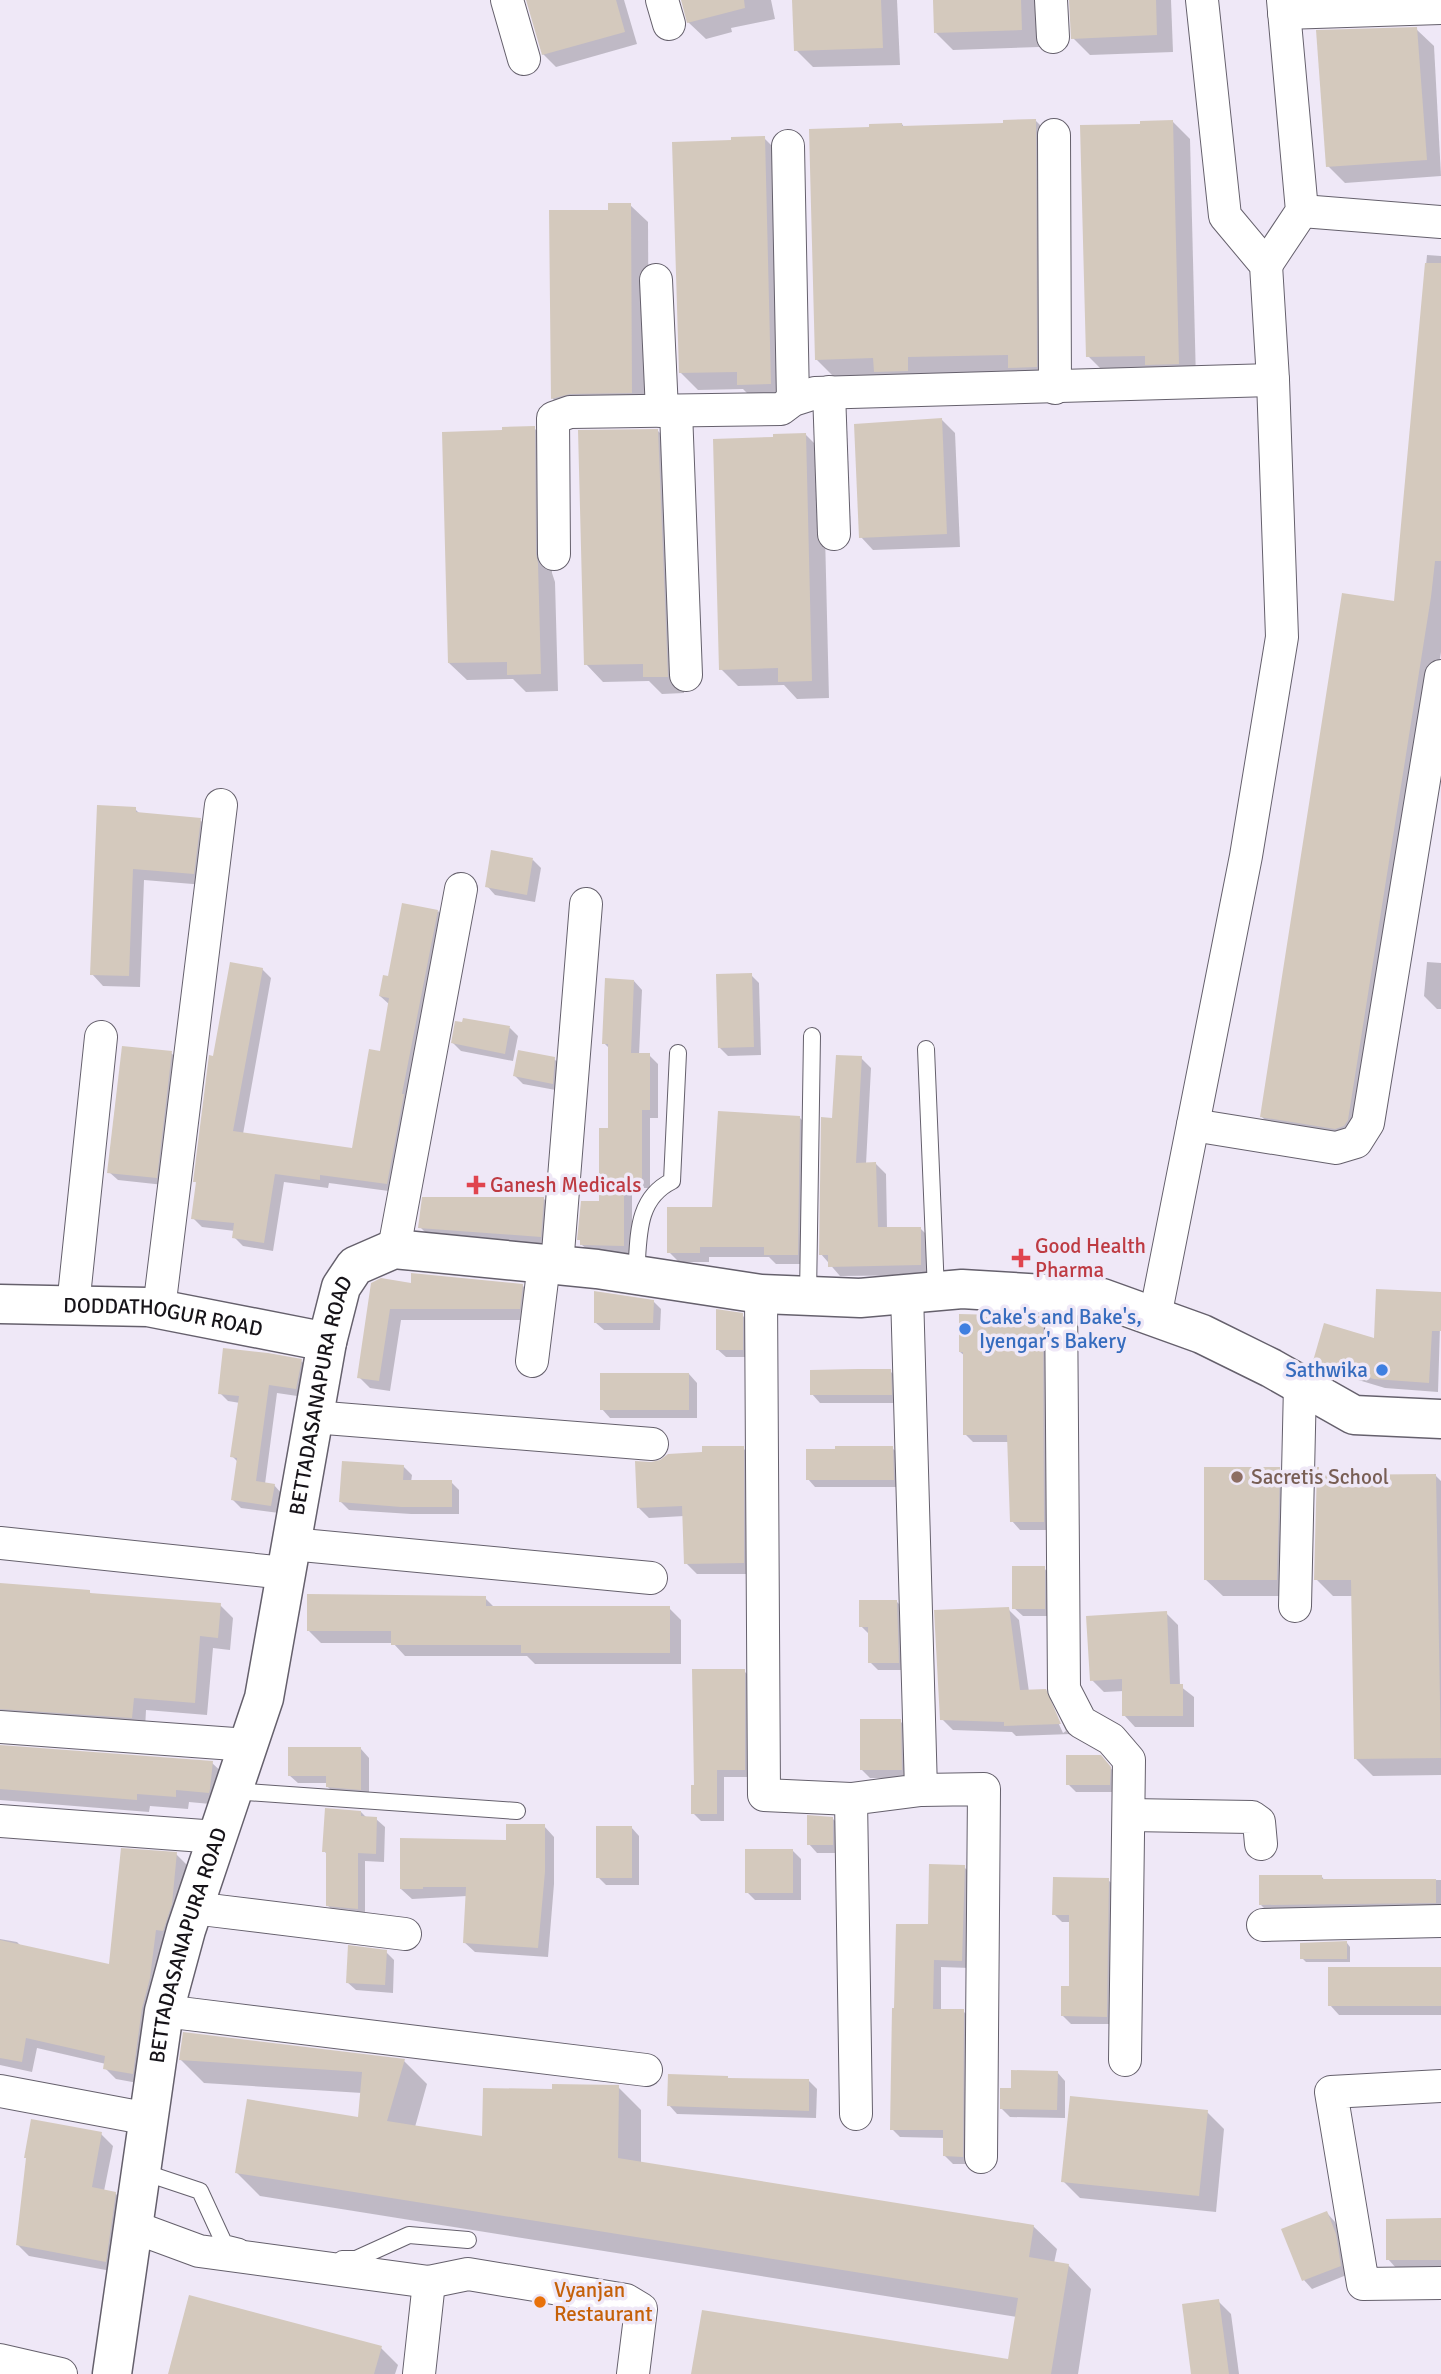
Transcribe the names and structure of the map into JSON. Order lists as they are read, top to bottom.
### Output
{
  "streets": {
    "street": ["DODDATHOGUR ROAD", "BETTADASANAPURA ROAD"]
  },
  "crossings": [
    ["DODDATHOGUR ROAD", "BETTADASANAPURA ROAD"]
  ],
  "places": {
    "health": ["Ganesh Medicals", "Good Health Pharma"],
    "other": [
      "Cake's and Bake's, Iyengar's Bakery",
      "Sathwika",
      "Sacretis School",
      "Vyanjan Restaurant"
    ]
  }
}
